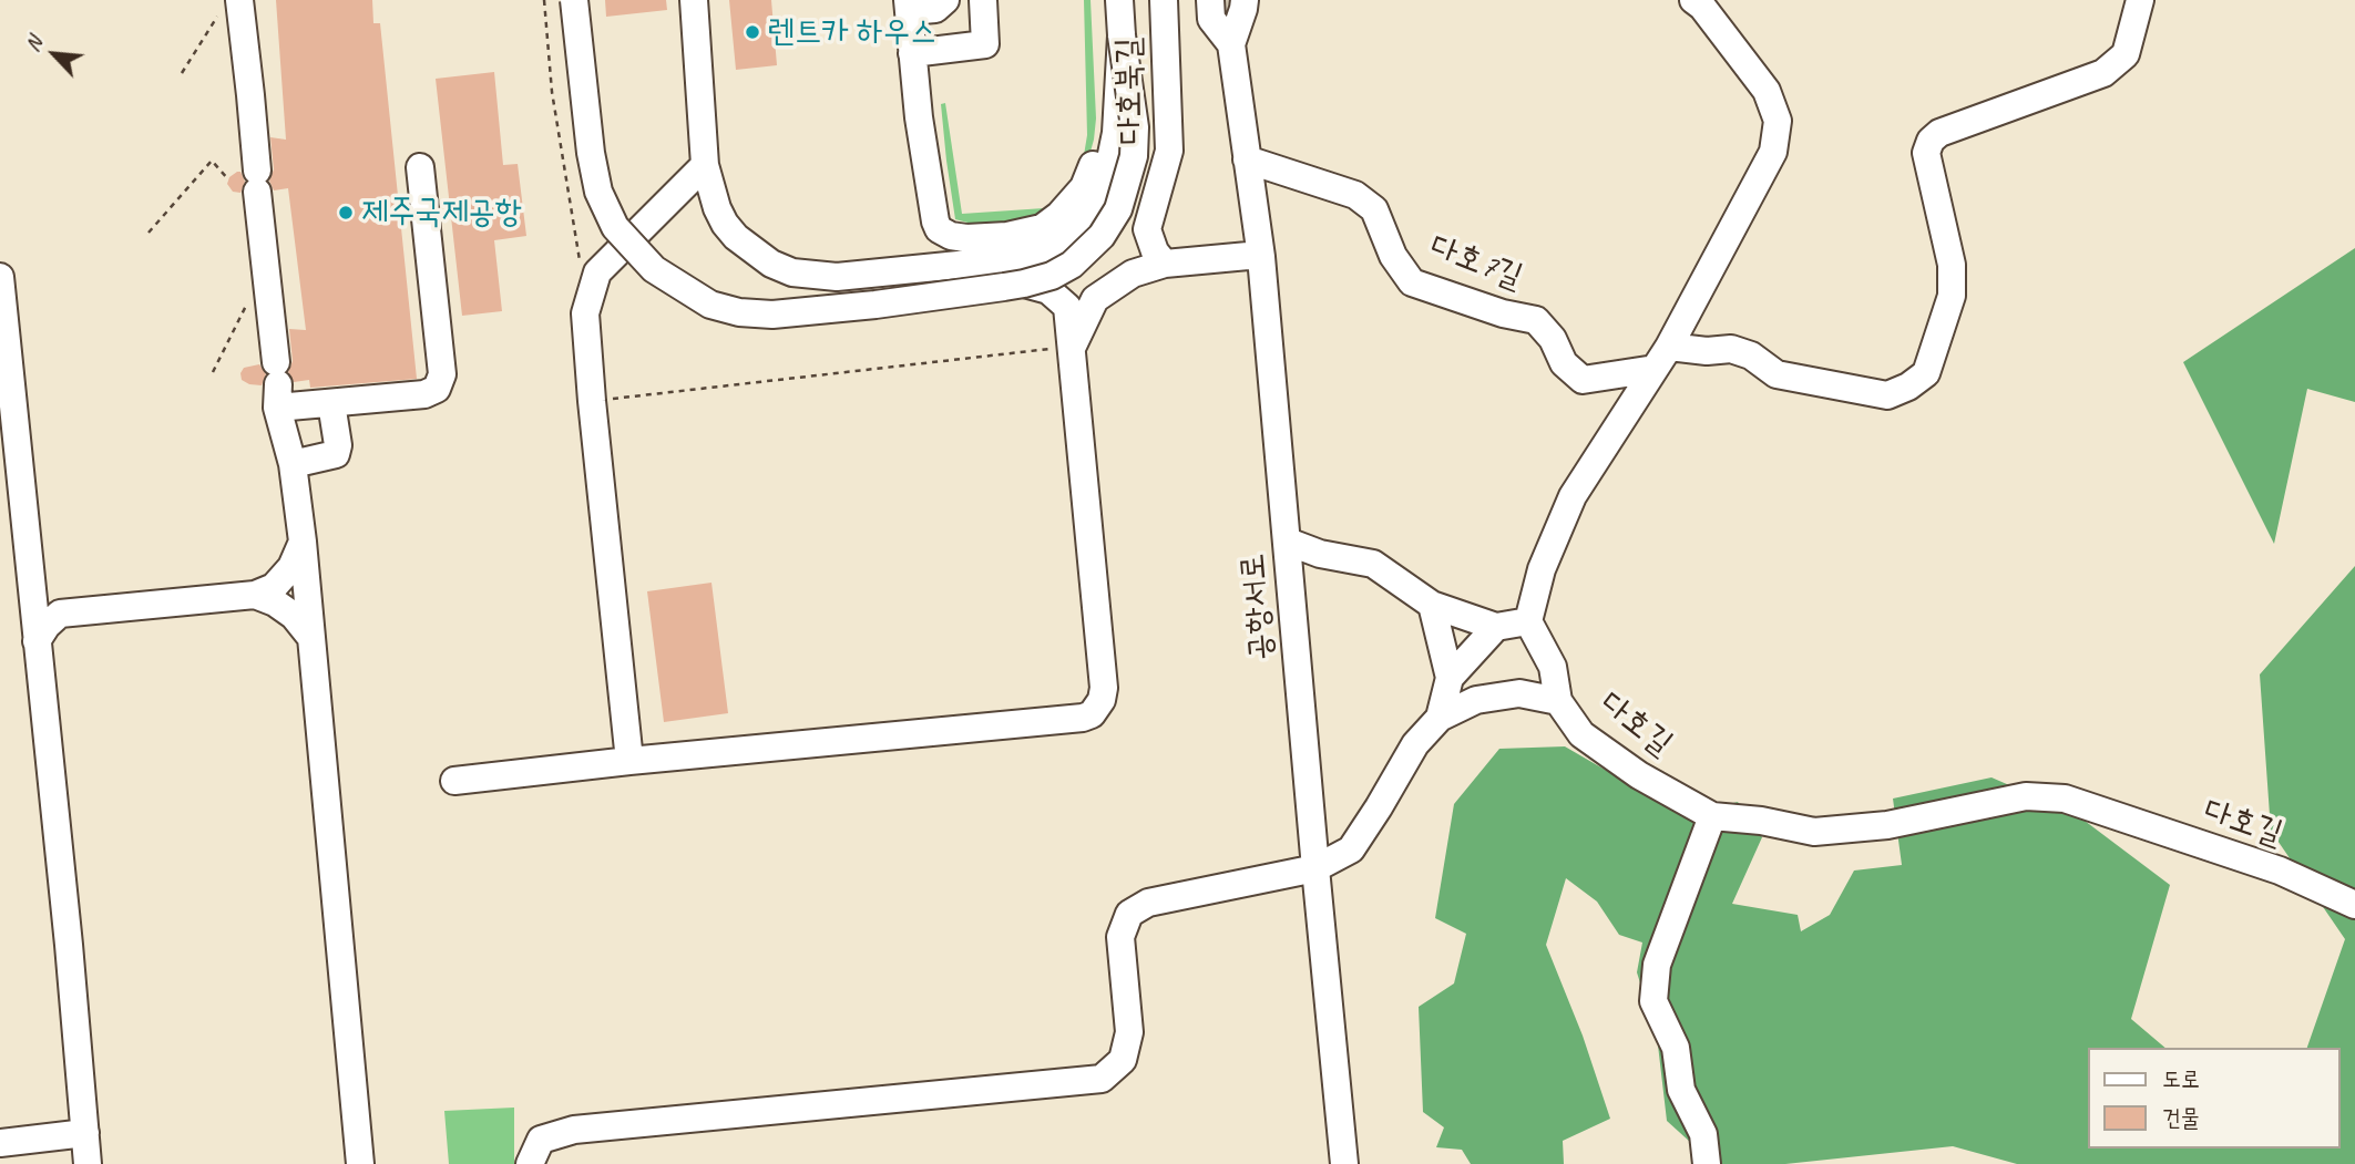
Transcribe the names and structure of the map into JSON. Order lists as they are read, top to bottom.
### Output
{
  "streets": {
    "street": [
      "다호북길",
      "다호7길",
      "공항서로",
      "다호길"
    ]
  },
  "crossings": [
    ["다호7길", "공항서로"]
  ],
  "places": ["렌트카 하우스", "제주국제공항"],
  "legend": ["도로", "건물"],
  "north": "top left"
}
